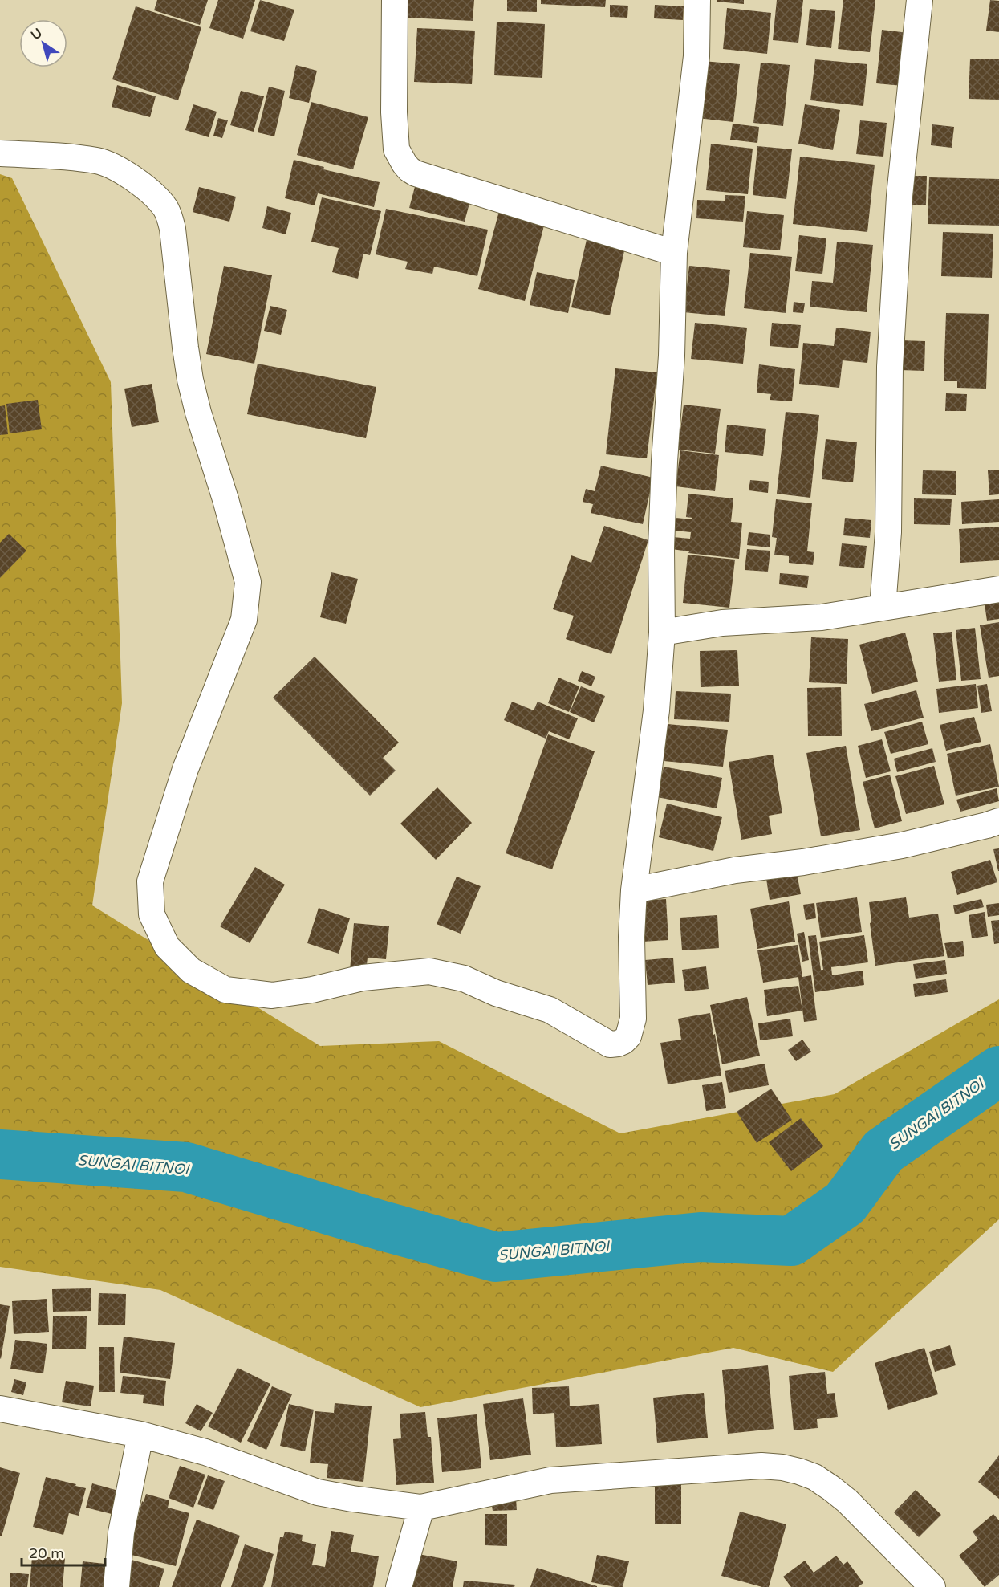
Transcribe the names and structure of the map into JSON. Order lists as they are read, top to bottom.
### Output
{
  "water": ["SUNGAI BITNOI"],
  "scale_bar": "20 m",
  "north": "top left"
}
